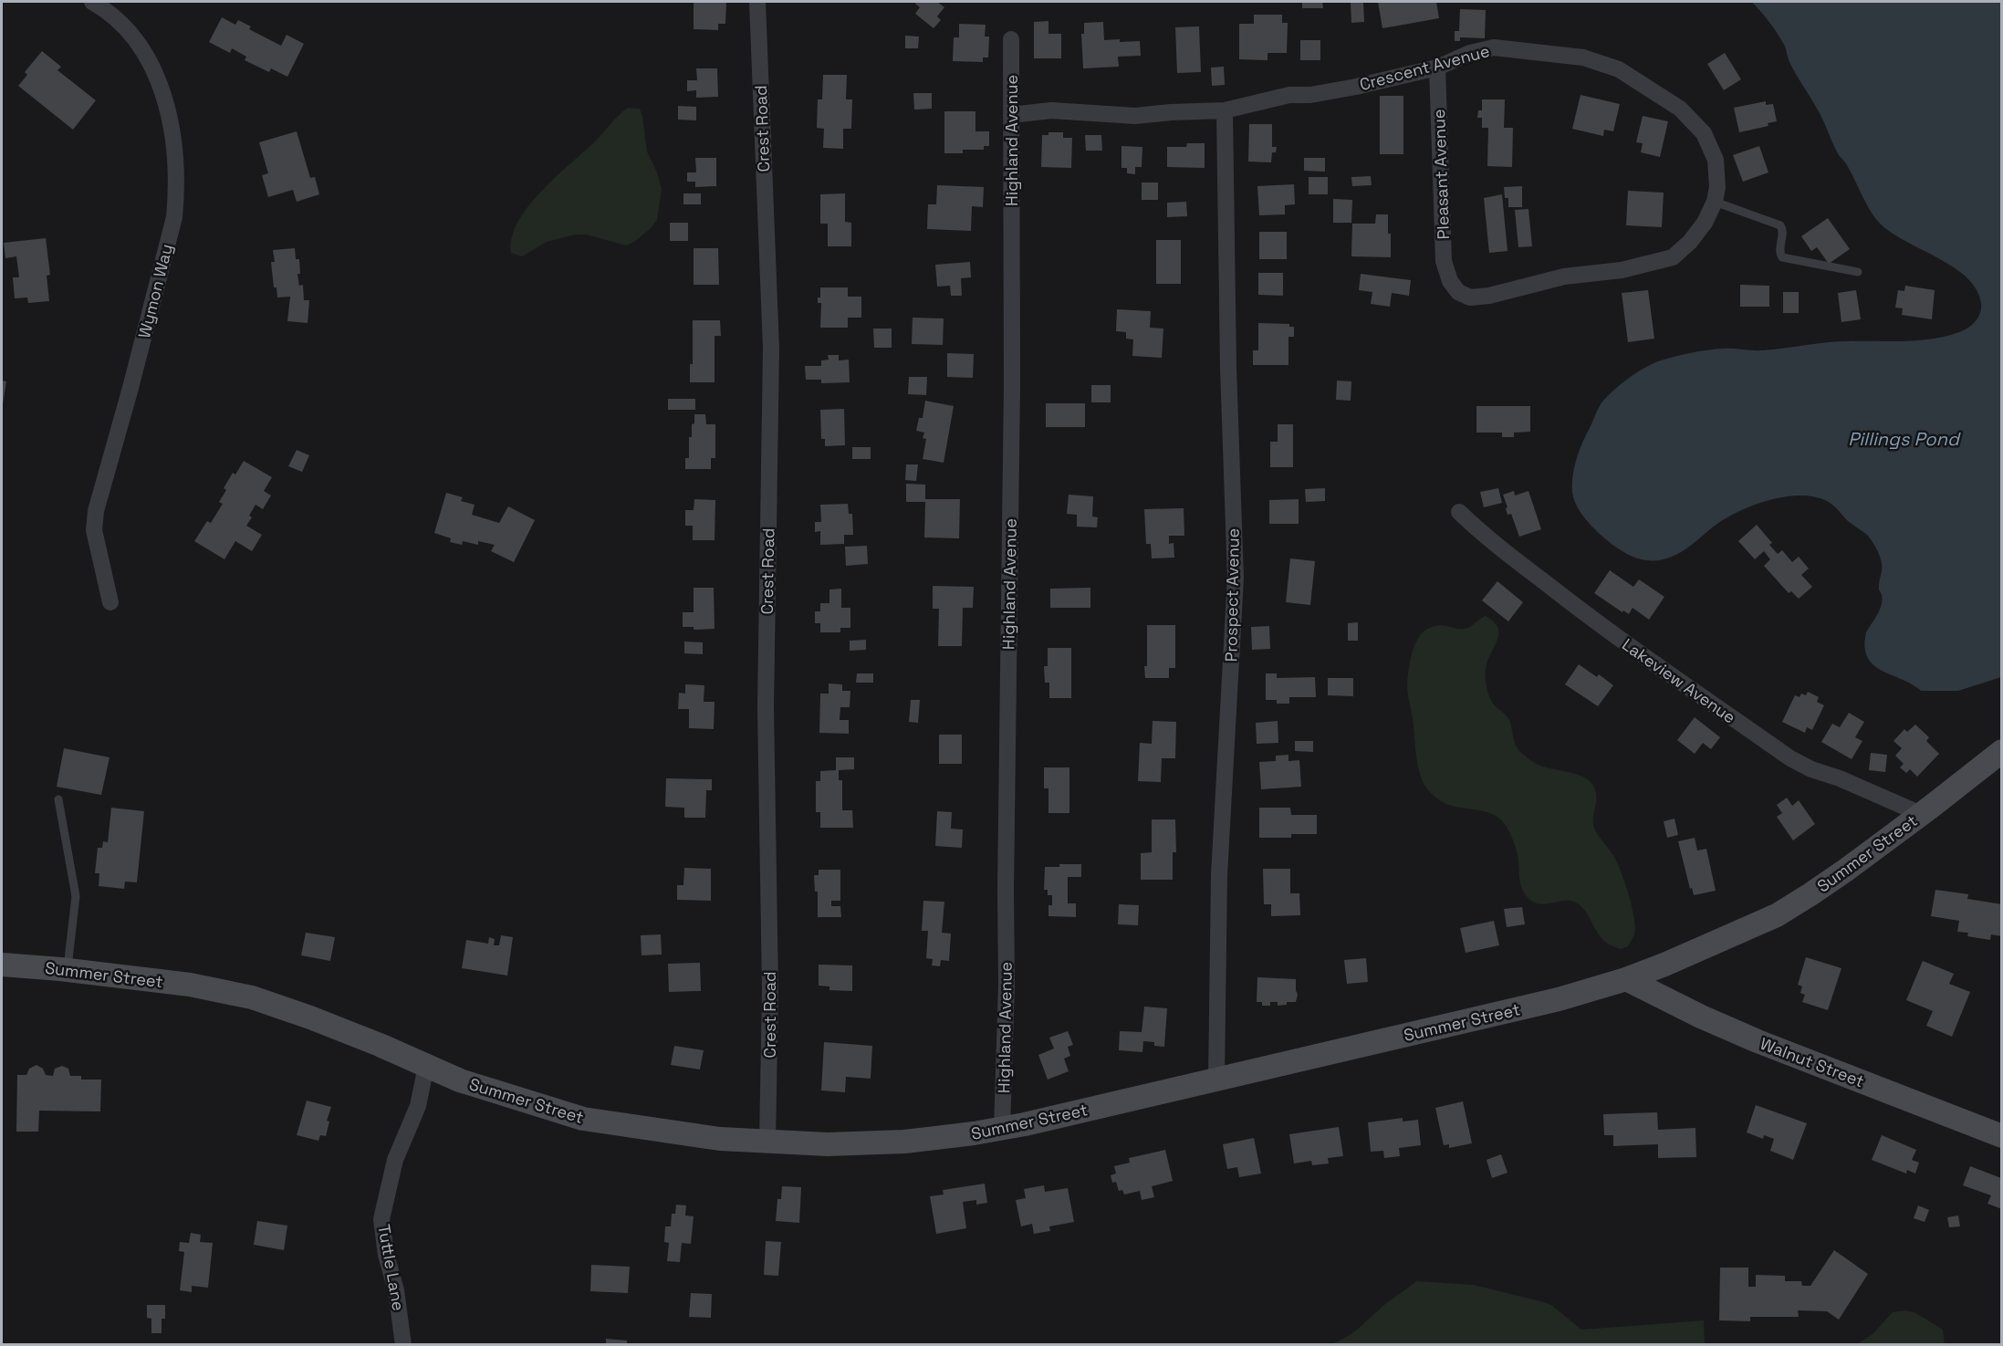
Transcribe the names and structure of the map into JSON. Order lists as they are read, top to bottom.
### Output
{
  "streets": {
    "main road": ["Summer Street", "Walnut Street"],
    "street": [
      "Crescent Avenue",
      "Crest Road",
      "Highland Avenue",
      "Pleasant Avenue",
      "Wymon Way",
      "Prospect Avenue",
      "Lakeview Avenue",
      "Tuttle Lane"
    ]
  },
  "crossings": [
    ["Crescent Avenue", "Highland Avenue"],
    ["Crescent Avenue", "Pleasant Avenue"],
    ["Crescent Avenue", "Prospect Avenue"],
    ["Crest Road", "Summer Street"],
    ["Highland Avenue", "Summer Street"],
    ["Prospect Avenue", "Summer Street"],
    ["Lakeview Avenue", "Summer Street"],
    ["Summer Street", "Walnut Street"],
    ["Summer Street", "Tuttle Lane"]
  ],
  "water": ["Pillings Pond"]
}
